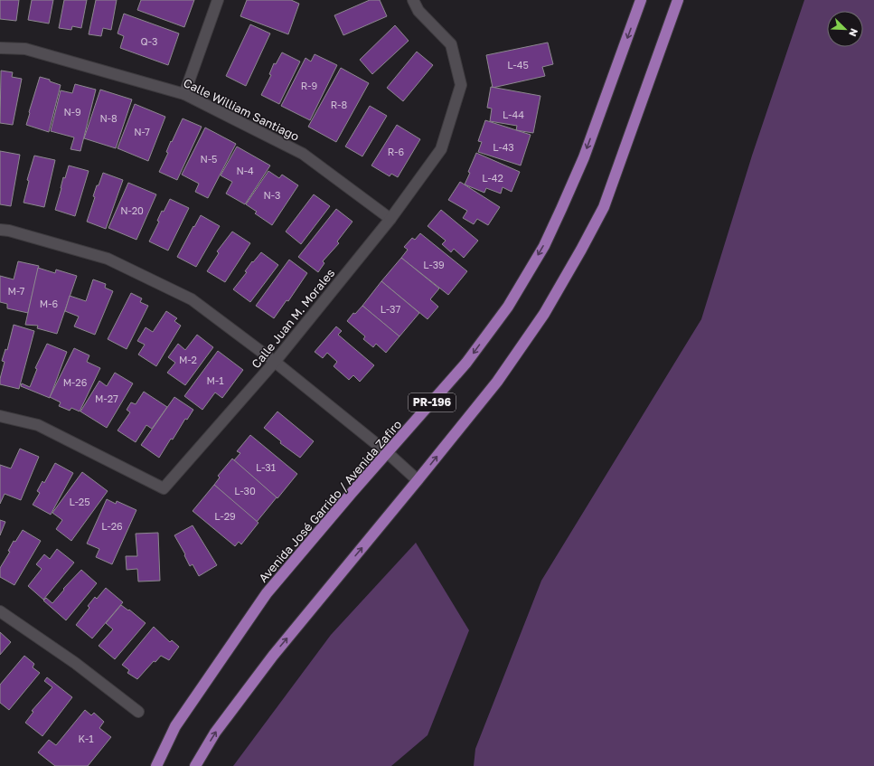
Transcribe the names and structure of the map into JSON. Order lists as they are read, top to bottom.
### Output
{
  "streets": {
    "main road": ["PR-196", "Avenida José Garrido / Avenida Zafiro"],
    "street": ["Calle William Santiago", "Calle Juan M. Morales"]
  },
  "crossings": [
    ["Calle William Santiago", "Calle Juan M. Morales"]
  ],
  "house_numbers": [
    "Q-3",
    "L-45",
    "R-9",
    "R-8",
    "N-9",
    "L-44",
    "N-8",
    "N-7",
    "L-43",
    "R-6",
    "N-5",
    "N-4",
    "L-42",
    "N-3",
    "N-20",
    "L-39",
    "M-7",
    "M-6",
    "L-37",
    "M-2",
    "M-1",
    "M-26",
    "M-27",
    "L-31",
    "L-30",
    "L-25",
    "L-29",
    "L-26",
    "K-1"
  ],
  "north": "bottom right"
}
